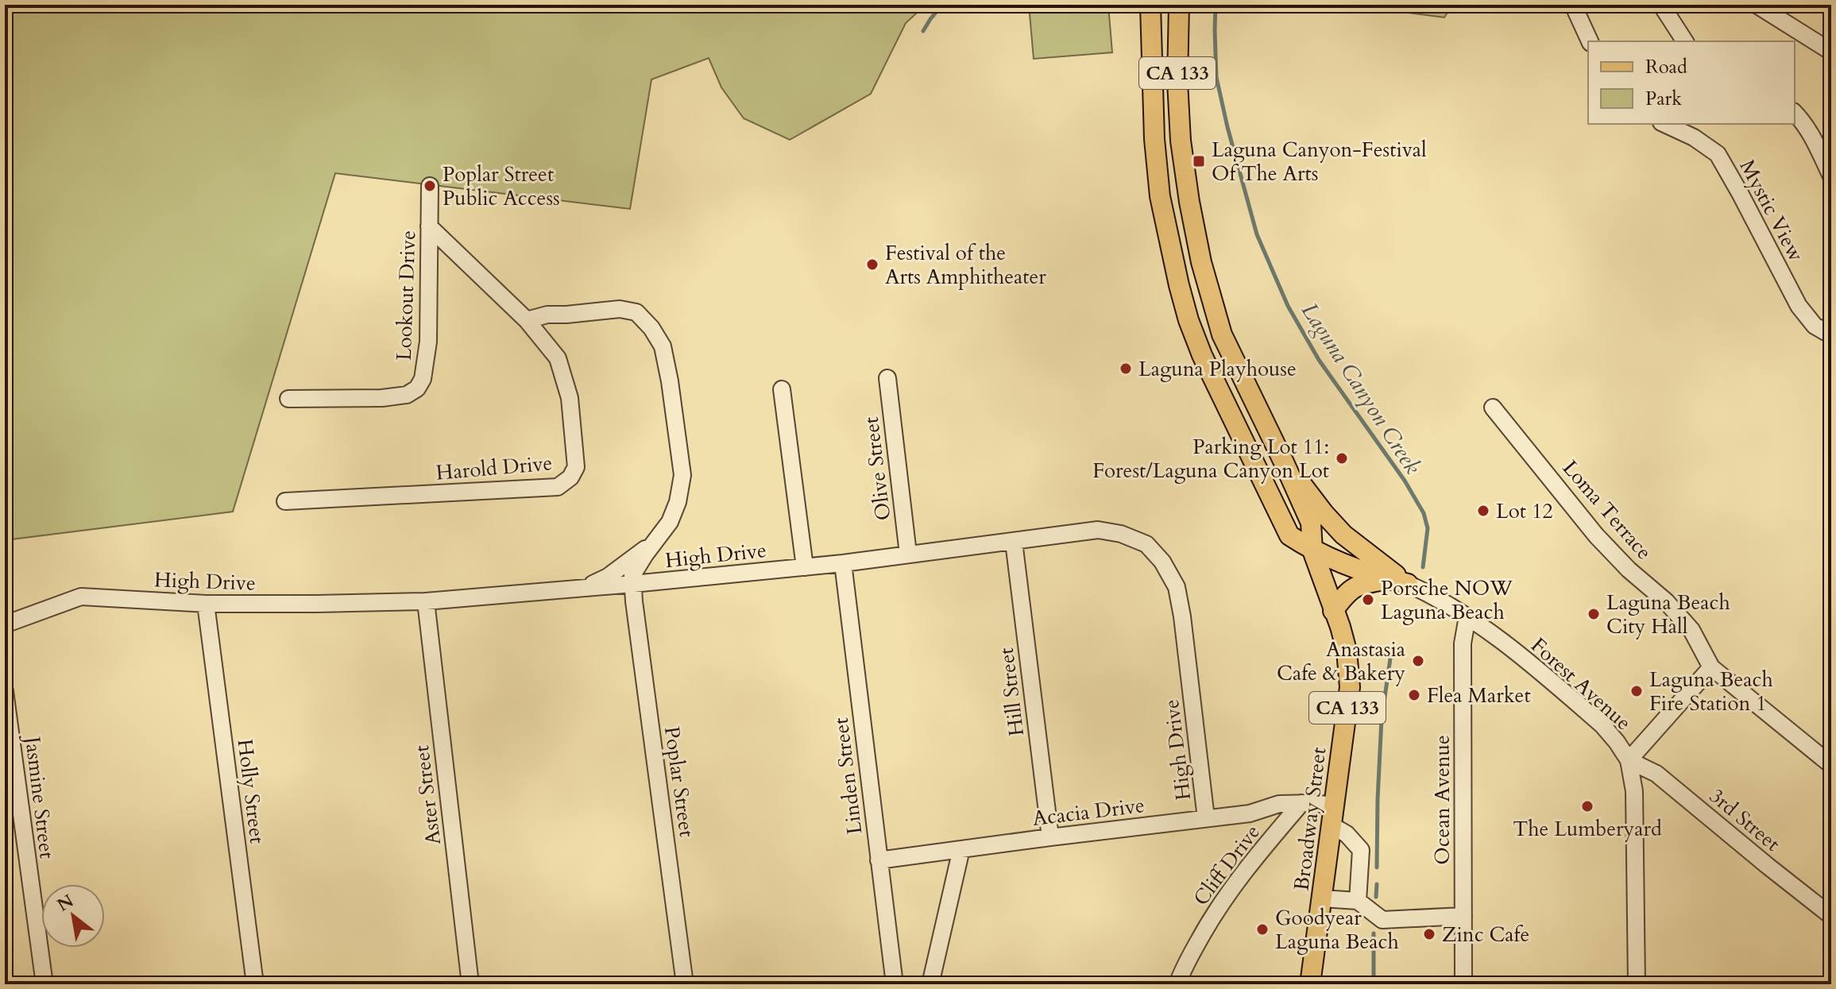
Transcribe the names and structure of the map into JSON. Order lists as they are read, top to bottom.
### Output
{
  "streets": {
    "main road": ["CA 133", "Broadway Street"],
    "street": [
      "Mystic View",
      "Lookout Drive",
      "Harold Drive",
      "Olive Street",
      "Loma Terrace",
      "High Drive",
      "Forest Avenue",
      "Hill Street",
      "Linden Street",
      "Poplar Street",
      "Holly Street",
      "Aster Street",
      "Jasmine Street",
      "Ocean Avenue",
      "Acacia Drive",
      "3rd Street",
      "Cliff Drive"
    ]
  },
  "crossings": [
    ["CA 133", "Forest Avenue"],
    ["CA 133", "Broadway Street"],
    ["Lookout Drive", "Harold Drive"],
    ["Olive Street", "High Drive"],
    ["High Drive", "Hill Street"],
    ["High Drive", "Linden Street"],
    ["High Drive", "Poplar Street"],
    ["High Drive", "Holly Street"],
    ["High Drive", "Aster Street"],
    ["High Drive", "Acacia Drive"],
    ["Forest Avenue", "Ocean Avenue"],
    ["Forest Avenue", "3rd Street"],
    ["Hill Street", "Acacia Drive"],
    ["Linden Street", "Acacia Drive"],
    ["Acacia Drive", "Cliff Drive"]
  ],
  "water": ["Laguna Canyon Creek"],
  "places": {
    "transit": ["Laguna Canyon-Festival Of The Arts"],
    "other": [
      "Poplar Street Public Access",
      "Festival of the Arts Amphitheater",
      "Laguna Playhouse",
      "Parking Lot 11: Forest/Laguna Canyon Lot",
      "Lot 12",
      "Porsche NOW Laguna Beach",
      "Laguna Beach City Hall",
      "Anastasia Cafe & Bakery",
      "Laguna Beach Fire Station 1",
      "Flea Market",
      "The Lumberyard",
      "Goodyear Laguna Beach",
      "Zinc Cafe"
    ]
  },
  "legend": ["Road", "Park"],
  "north": "top left"
}
